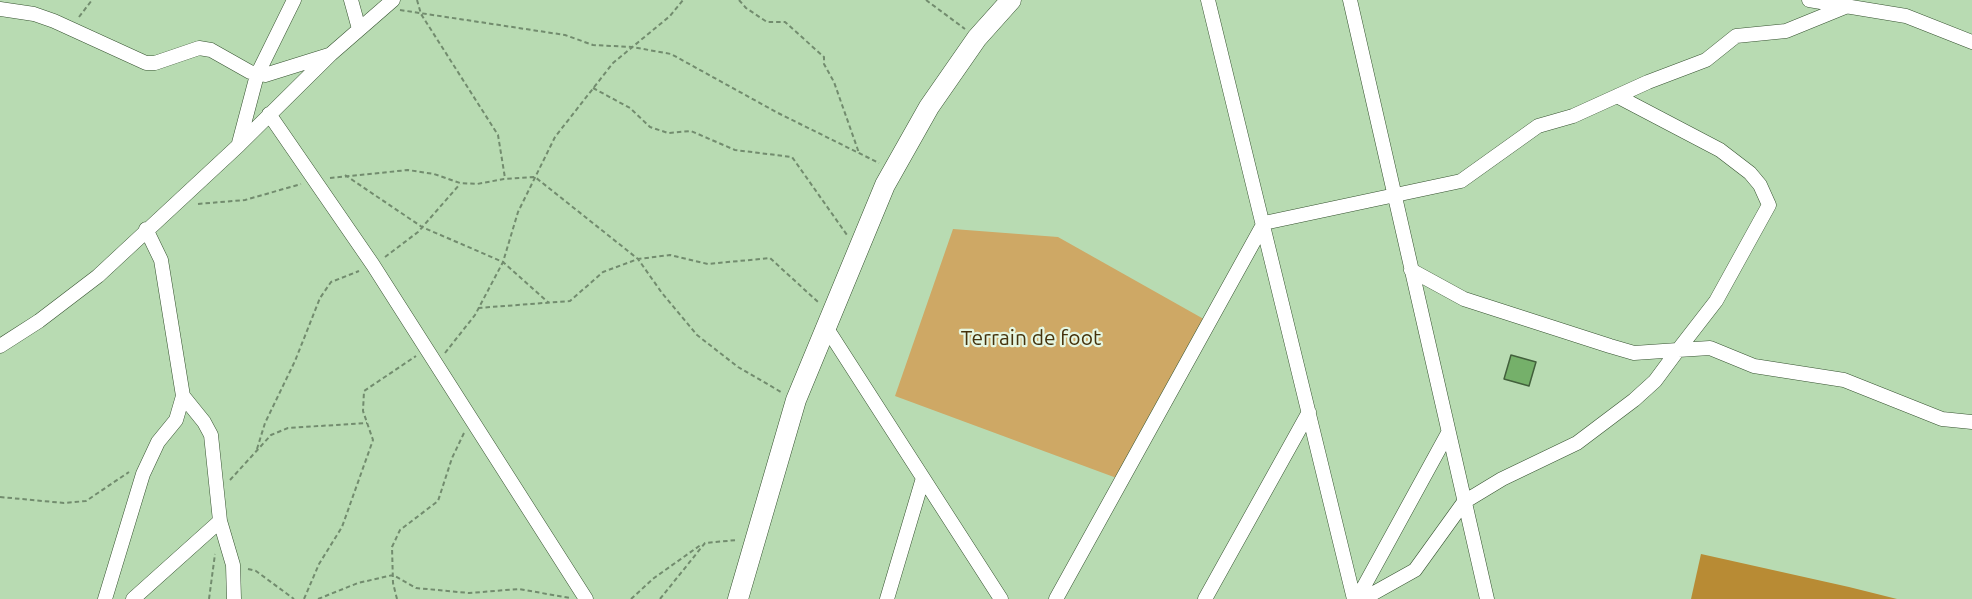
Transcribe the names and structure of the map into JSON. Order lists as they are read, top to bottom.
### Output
{
  "parks": ["Terrain de foot"]
}
